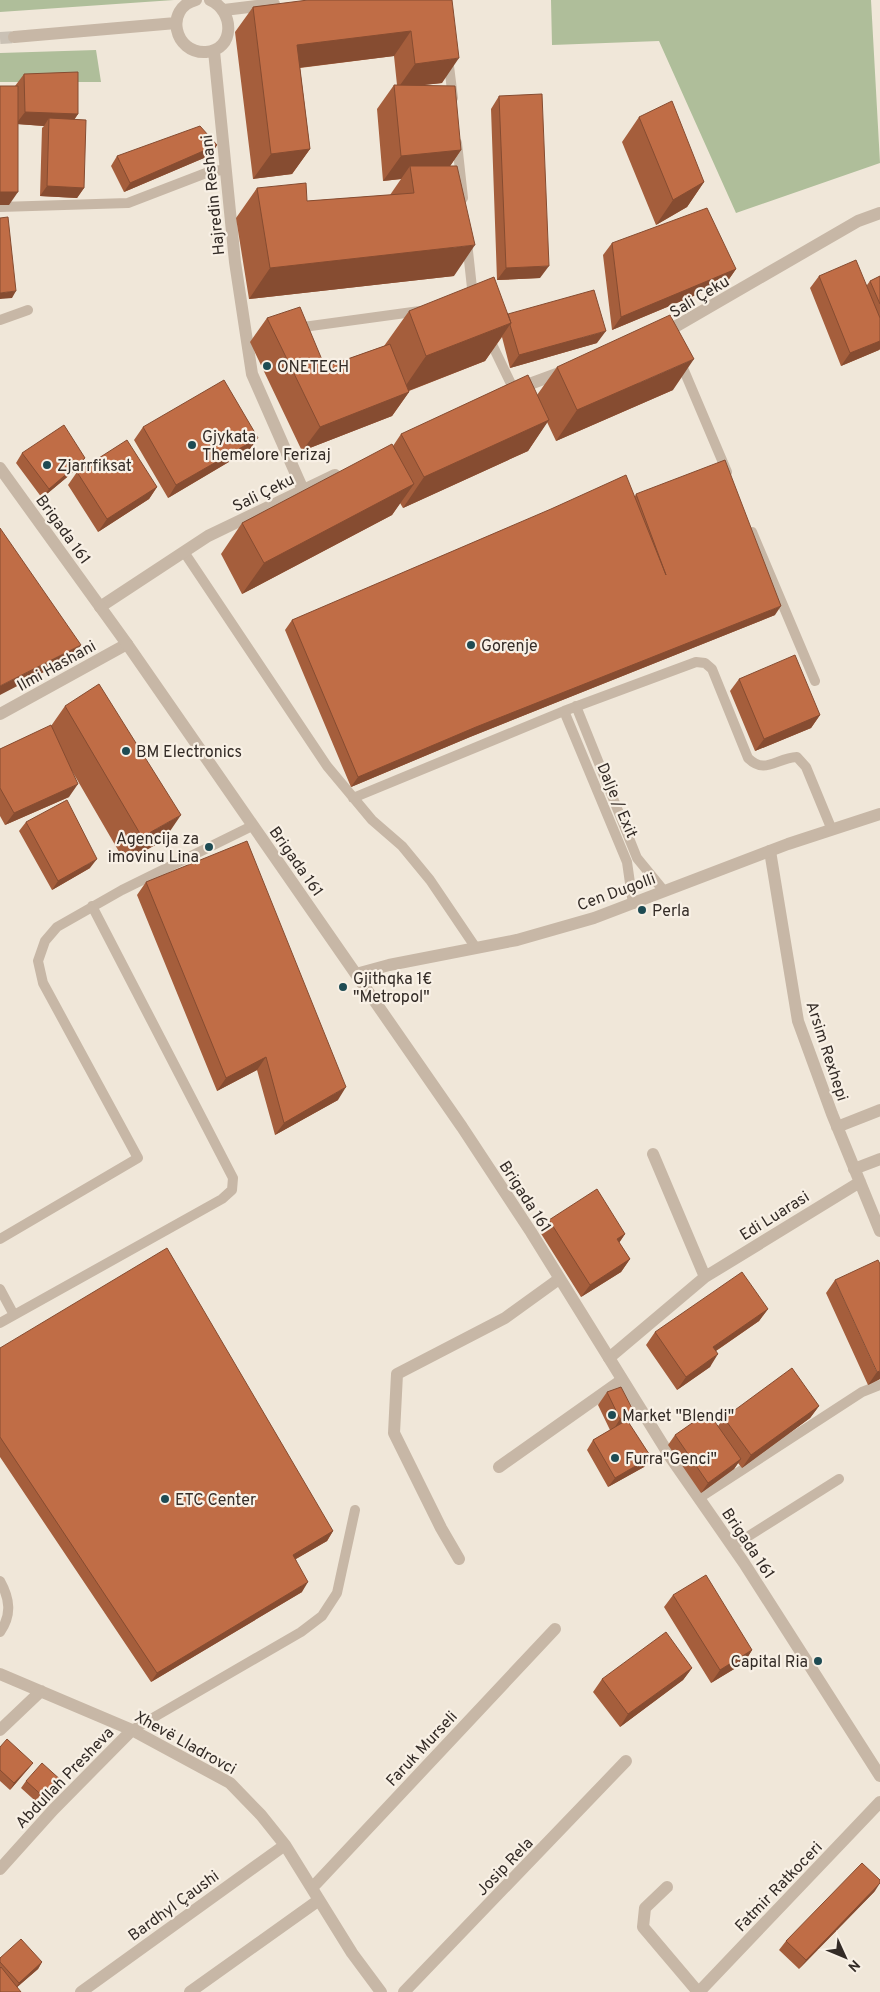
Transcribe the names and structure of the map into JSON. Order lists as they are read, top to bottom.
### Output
{
  "streets": {
    "street": [
      "Hajredin Reshani",
      "Sali Çeku",
      "Brigada 161",
      "Ilmi Hashani",
      "Cen Dugolli",
      "Arsim Rexhepi",
      "Edi Luarasi",
      "Xhevë Lladrovci",
      "Faruk Murseli",
      "Abdullah Presheva",
      "Josip Rela",
      "Fatmir Ratkoceri",
      "Bardhyl Çaushi"
    ],
    "lane": ["Dalje / Exit"]
  },
  "crossings": [
    ["Hajredin Reshani", "Sali Çeku"],
    ["Sali Çeku", "Brigada 161"],
    ["Brigada 161", "Ilmi Hashani"],
    ["Brigada 161", "Cen Dugolli"],
    ["Brigada 161", "Edi Luarasi"],
    ["Dalje / Exit", "Cen Dugolli"],
    ["Cen Dugolli", "Arsim Rexhepi"],
    ["Arsim Rexhepi", "Edi Luarasi"],
    ["Xhevë Lladrovci", "Faruk Murseli"],
    ["Xhevë Lladrovci", "Abdullah Presheva"],
    ["Xhevë Lladrovci", "Bardhyl Çaushi"]
  ],
  "places": [
    "ONETECH",
    "Gjykata Themelore Ferizaj",
    "Zjarrfiksat",
    "Gorenje",
    "BM Electronics",
    "Agencija za imovinu Lina",
    "Perla",
    "Gjithqka 1€ \"Metropol\"",
    "Market \"Blendi\"",
    "Furra\"Genci\"",
    "ETC Center",
    "Capital Ria"
  ],
  "north": "bottom right"
}
